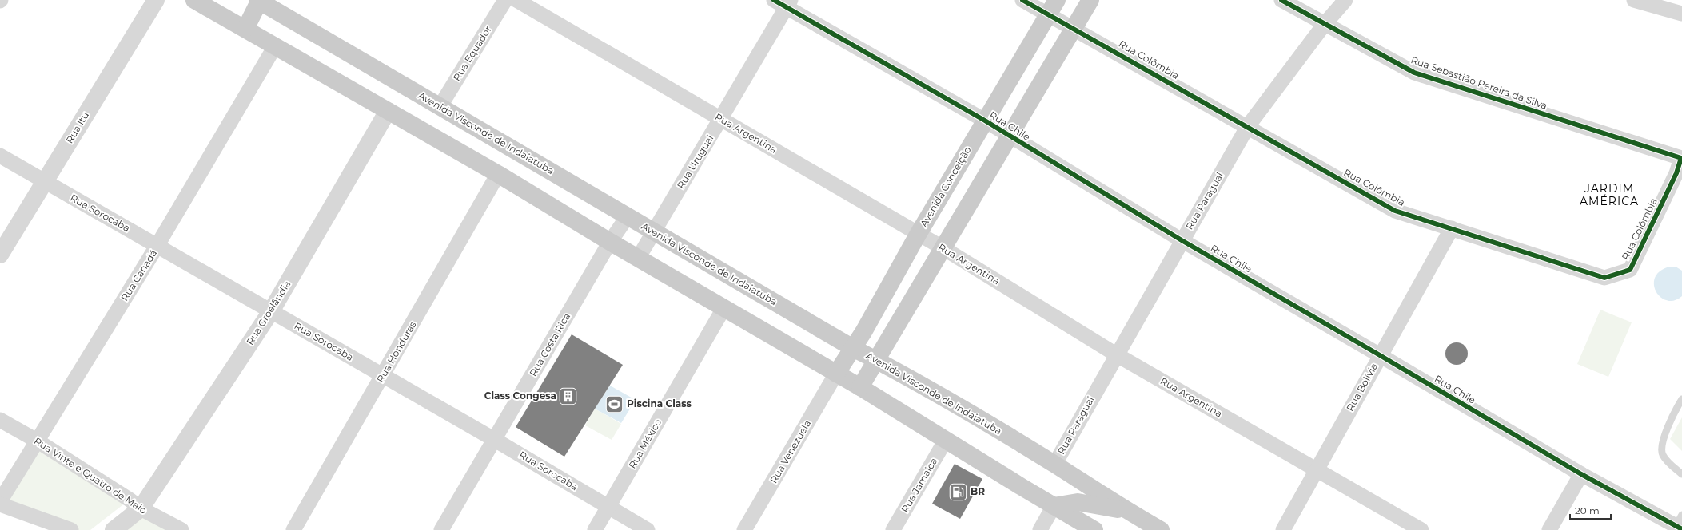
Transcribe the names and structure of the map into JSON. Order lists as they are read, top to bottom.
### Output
{
  "streets": {
    "main road": ["Avenida Visconde de Indaiatuba", "Avenida Conceição"],
    "street": [
      "Rua Equador",
      "Rua Colômbia",
      "Rua Sebastião Pereira da Silva",
      "Rua Chile",
      "Rua Itu",
      "Rua Argentina",
      "Rua Uruguai",
      "Rua Paraguai",
      "Rua Sorocaba",
      "Rua Canadá",
      "Rua Groelândia",
      "Rua Costa Rica",
      "Rua Honduras",
      "Rua Bolívia",
      "Rua México",
      "Rua Venezuela",
      "Rua Vinte e Quatro de Maio",
      "Rua Jamaica"
    ]
  },
  "crossings": [
    ["Rua Equador", "Avenida Visconde de Indaiatuba"],
    ["Rua Colômbia", "Rua Sebastião Pereira da Silva"],
    ["Rua Colômbia", "Avenida Conceição"],
    ["Rua Colômbia", "Rua Paraguai"],
    ["Rua Colômbia", "Rua Bolívia"],
    ["Rua Sebastião Pereira da Silva", "Rua Paraguai"],
    ["Rua Chile", "Rua Uruguai"],
    ["Rua Chile", "Avenida Conceição"],
    ["Rua Chile", "Rua Paraguai"],
    ["Rua Chile", "Rua Bolívia"],
    ["Rua Itu", "Rua Sorocaba"],
    ["Avenida Visconde de Indaiatuba", "Rua Uruguai"],
    ["Avenida Visconde de Indaiatuba", "Avenida Conceição"],
    ["Avenida Visconde de Indaiatuba", "Rua Paraguai"],
    ["Avenida Visconde de Indaiatuba", "Rua Costa Rica"],
    ["Rua Argentina", "Rua Uruguai"],
    ["Rua Argentina", "Avenida Conceição"],
    ["Rua Argentina", "Rua Paraguai"],
    ["Rua Argentina", "Rua Bolívia"],
    ["Avenida Conceição", "Rua Venezuela"],
    ["Rua Sorocaba", "Rua Canadá"],
    ["Rua Sorocaba", "Rua Groelândia"],
    ["Rua Sorocaba", "Rua Costa Rica"],
    ["Rua Sorocaba", "Rua Honduras"],
    ["Rua Sorocaba", "Rua México"],
    ["Rua Canadá", "Rua Vinte e Quatro de Maio"],
    ["Rua Groelândia", "Rua Vinte e Quatro de Maio"]
  ],
  "districts": ["JARDIM AMÉRICA"],
  "places": {
    "building": ["Class Congesa"],
    "sports": ["Piscina Class"],
    "fuel station": ["BR"]
  },
  "scale_bar": "20 m"
}
